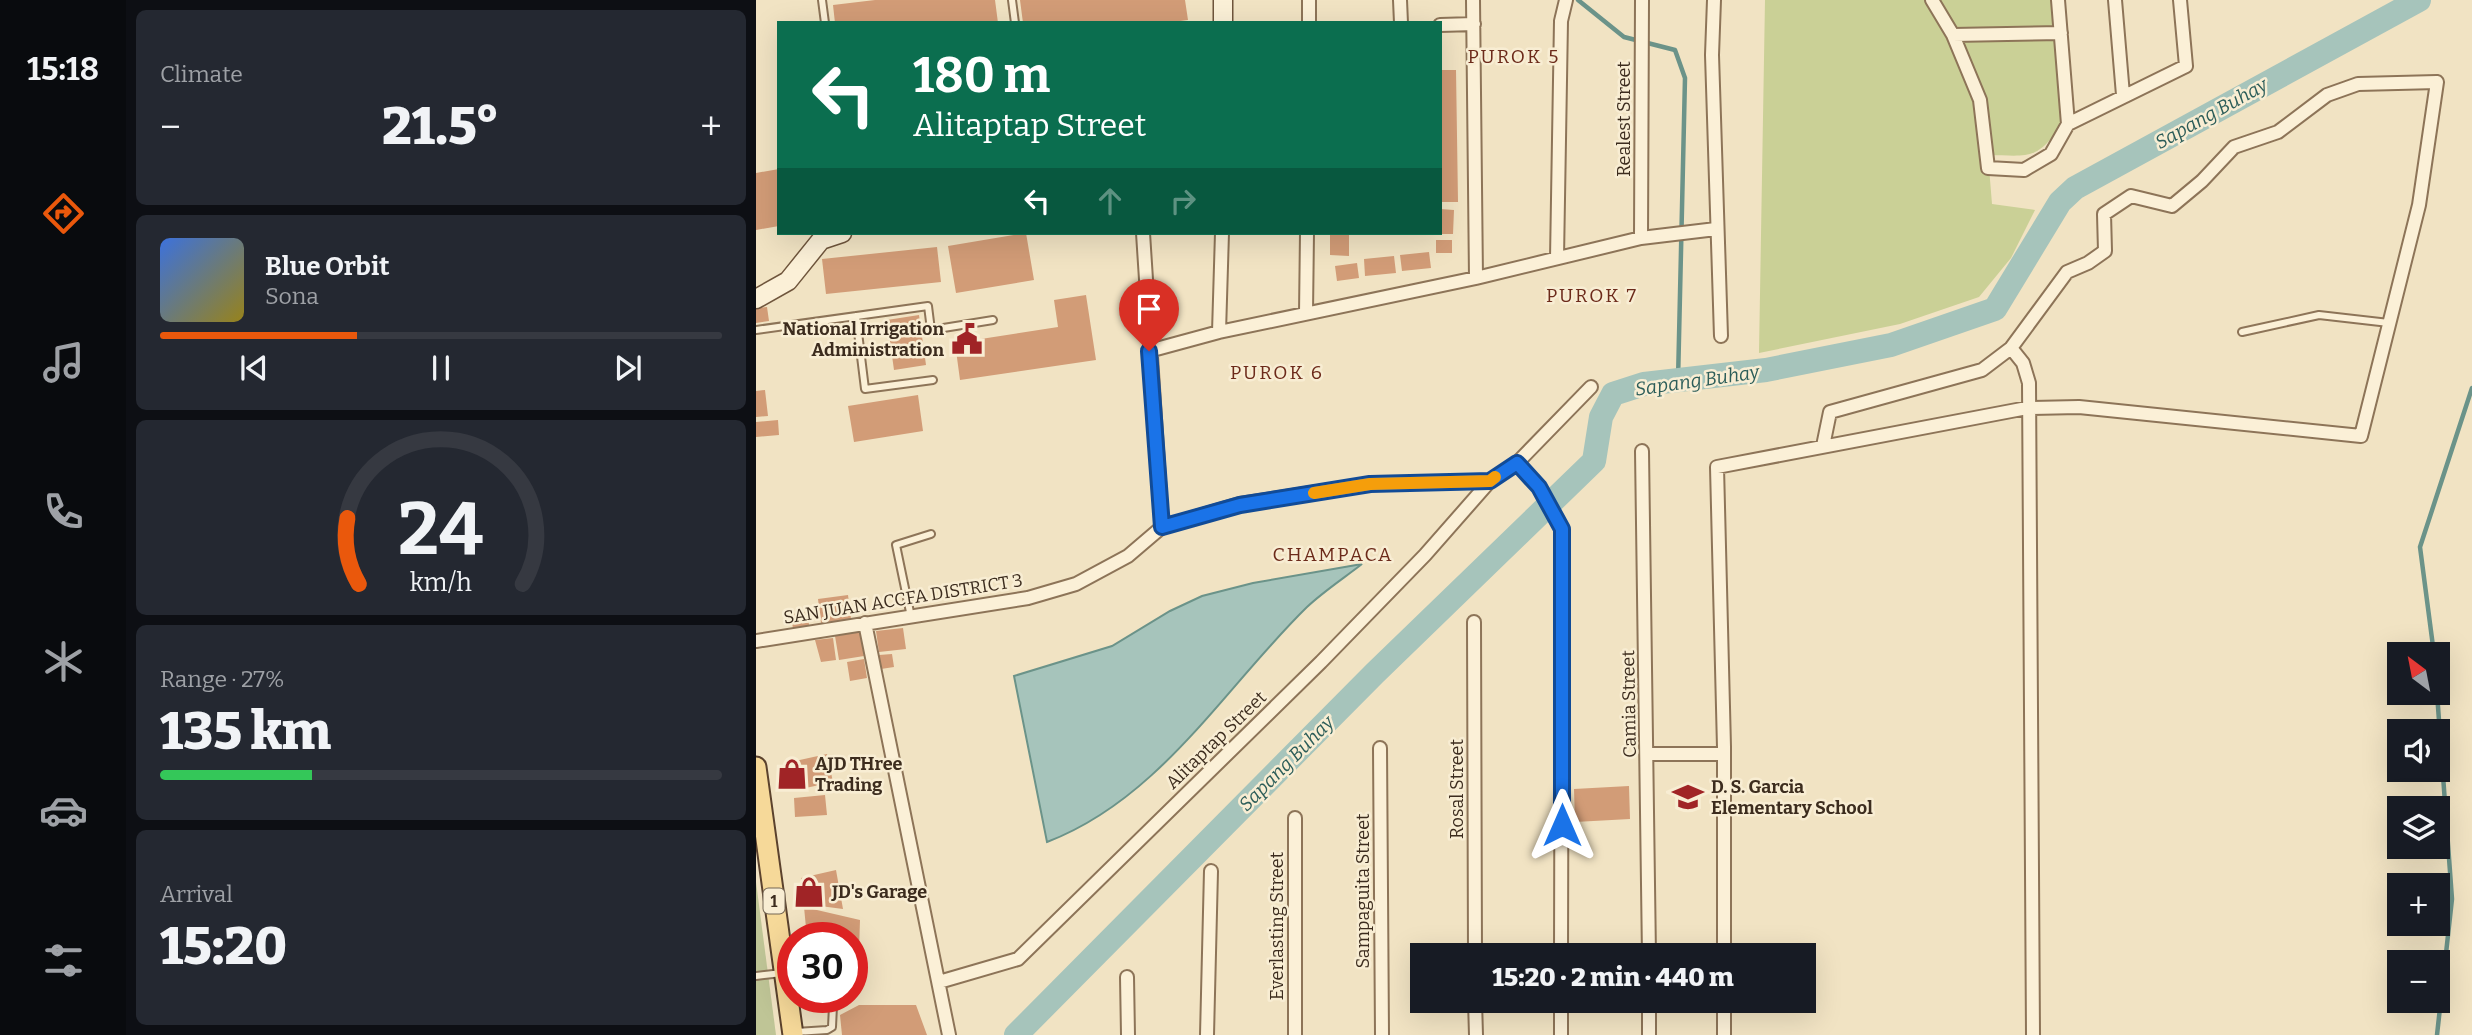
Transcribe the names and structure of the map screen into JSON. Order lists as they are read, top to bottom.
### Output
{
  "streets": {
    "main road": ["1"],
    "street": [
      "Realest Street",
      "SAN JUAN ACCFA DISTRICT 3",
      "Camia Street",
      "Alitaptap Street",
      "Rosal Street",
      "Sampaguita Street",
      "Everlasting Street"
    ]
  },
  "districts": [
    "PUROK 5",
    "PUROK 7",
    "PUROK 6",
    "CHAMPACA"
  ],
  "water": ["Sapang Buhay"],
  "places": {
    "public building": ["National Irrigation Administration"],
    "shop": ["AJD THree Trading", "JD's Garage"],
    "school or university": ["D. S. Garcia Elementary School"]
  },
  "north": "top left",
  "page": {
    "tabs": "15:18",
    "tile": [
      "Climate",
      ["Range · 27%", "135 km"],
      ["Arrival", "15:20"]
    ],
    "turn": ["180 m", "Alitaptap Street"],
    "heat": ["−", "21.5°", "+"],
    "song": ["Blue Orbit", "Sona"],
    "map_buttons": ["+", "−"],
    "limit": "30",
    "trip": "15:20 · 2 min · 440 m",
    "gauge": ["24", "km/h"]
  }
}
